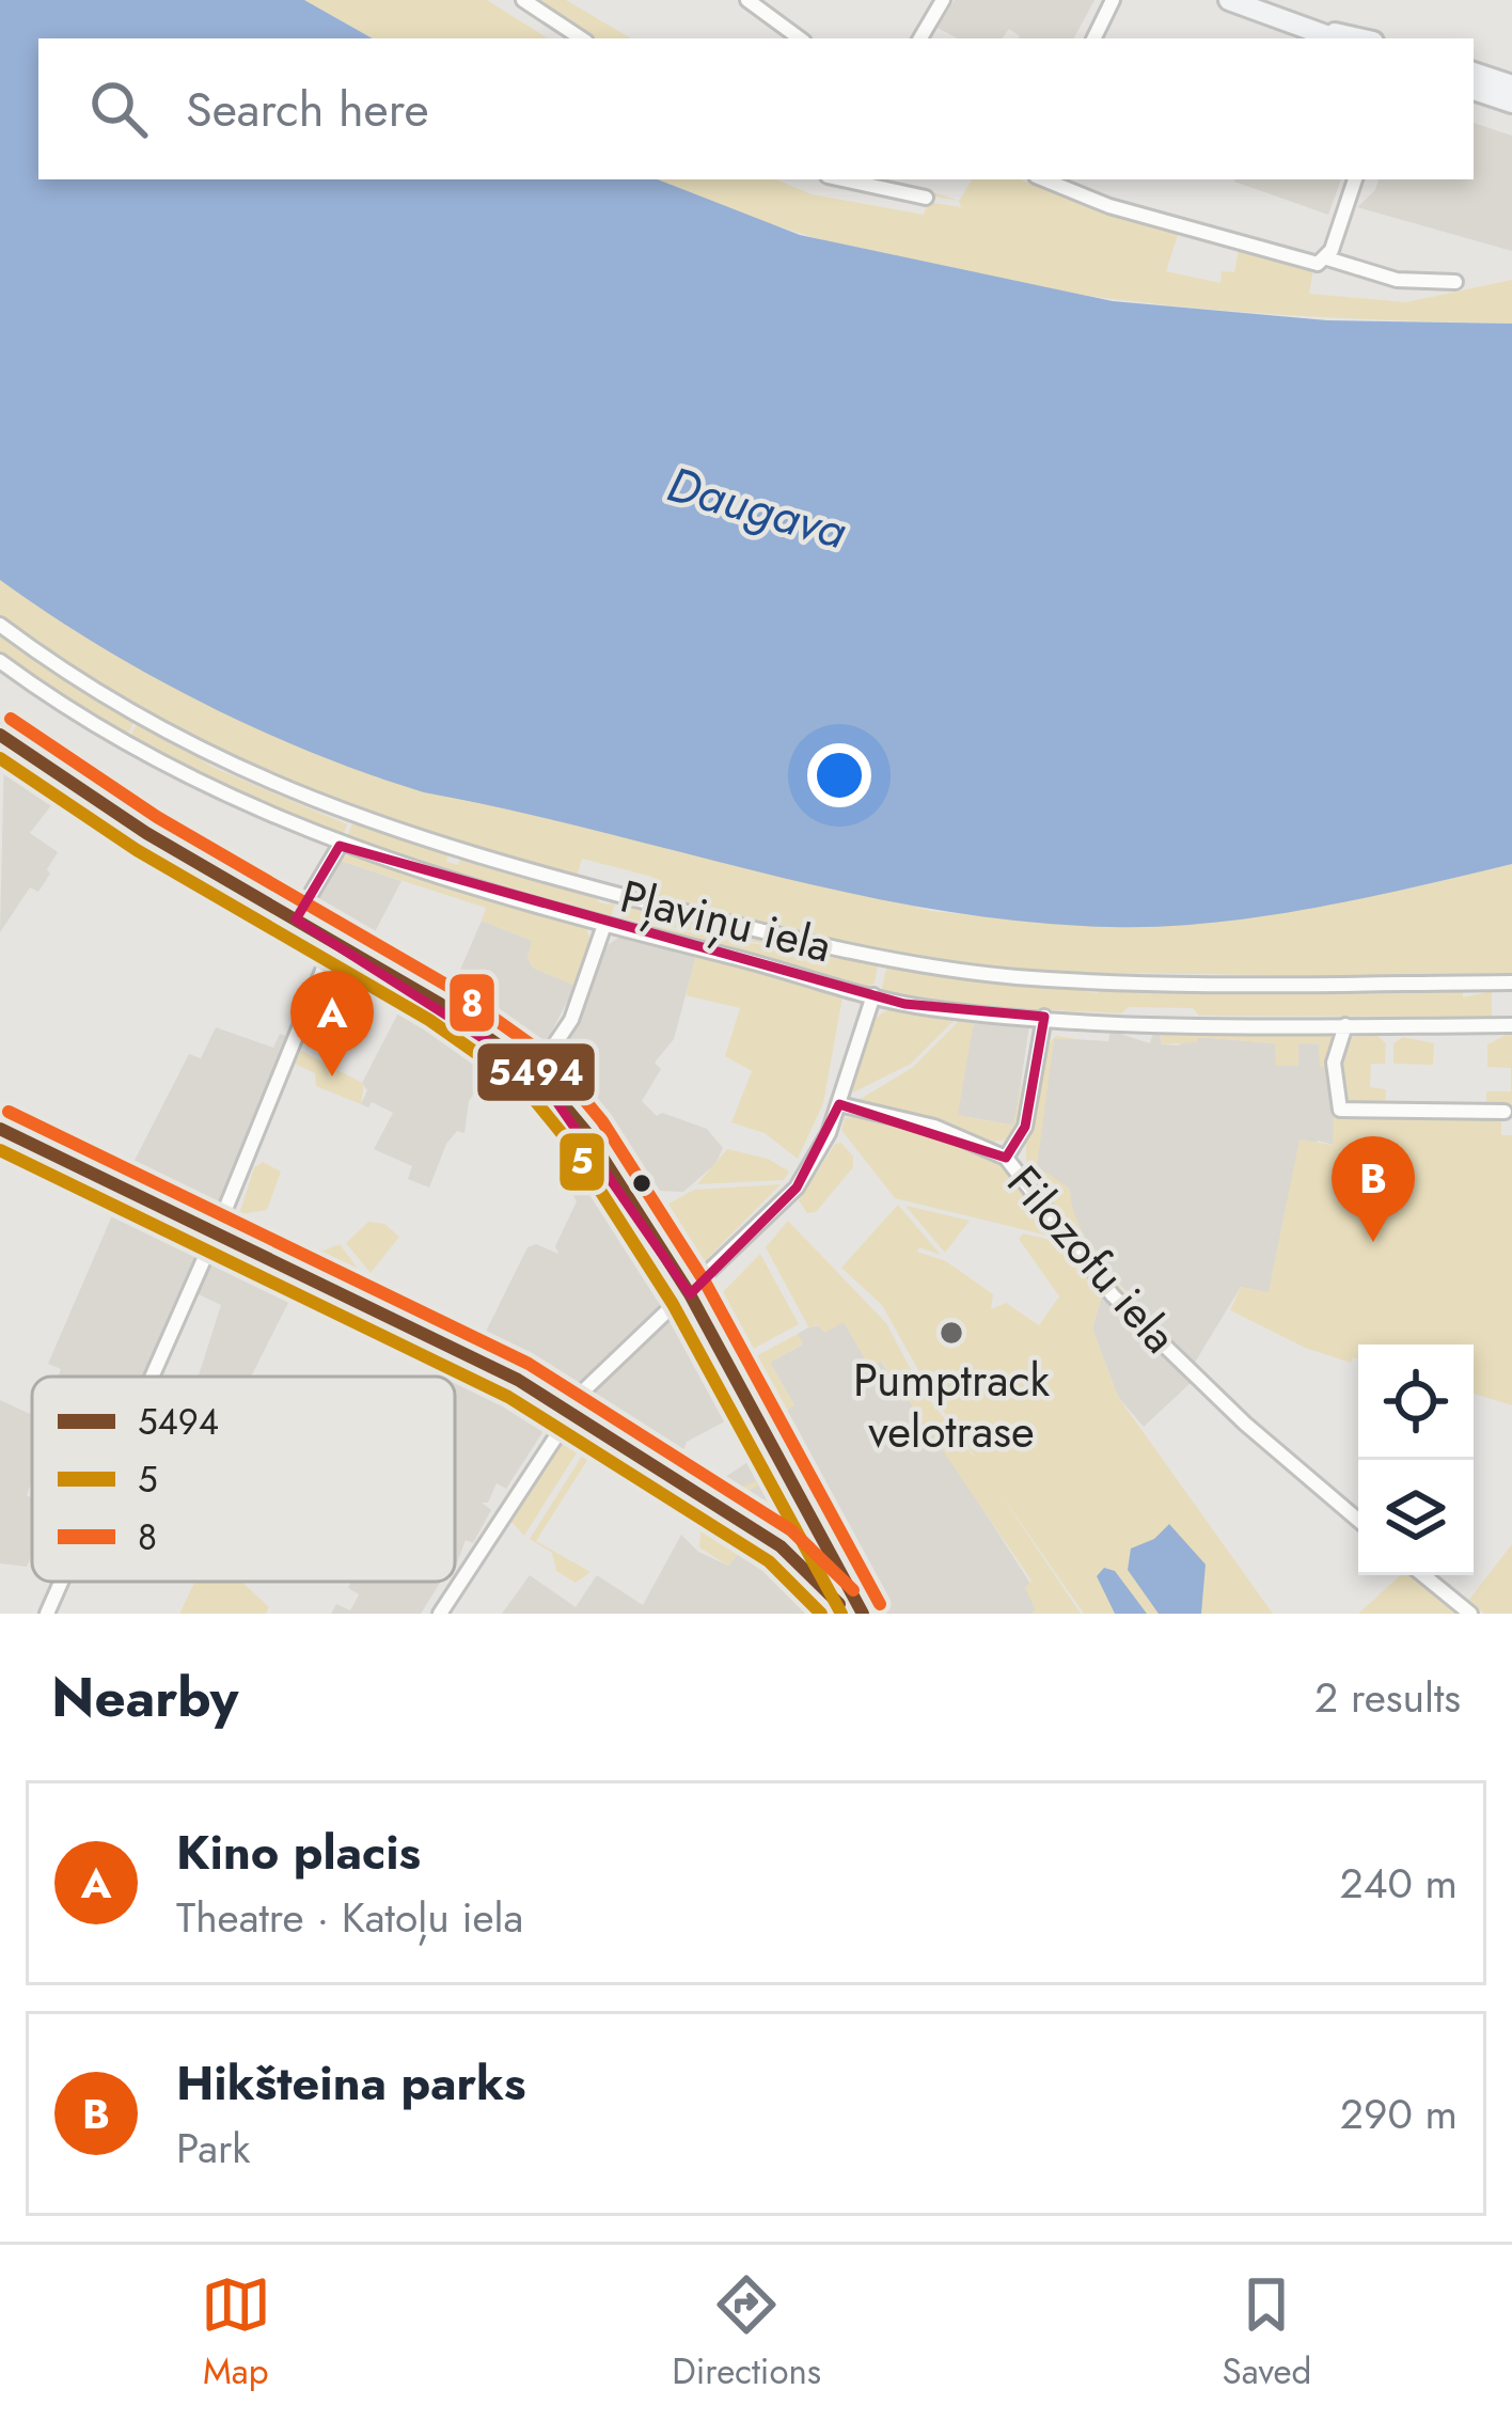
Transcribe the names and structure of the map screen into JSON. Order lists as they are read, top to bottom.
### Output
{
  "streets": {
    "street": ["Pļaviņu iela", "Filozofu iela"]
  },
  "water": ["Daugava"],
  "places": ["Pumptrack velotrase"],
  "lines": ["transit line 8", "transit line 5494", "transit line 5"],
  "legend": ["5494", "5", "8"],
  "page": {
    "search": "Search here",
    "pins": ["A", "B"],
    "heading": ["Nearby", "2 results"],
    "list": [
      {
        "mark": "A",
        "name": "Kino placis",
        "note": "Theatre · Katoļu iela",
        "value": "240 m"
      },
      {
        "mark": "B",
        "name": "Hikšteina parks",
        "note": "Park",
        "value": "290 m"
      }
    ],
    "nav": ["Map", "Directions", "Saved"]
  }
}
